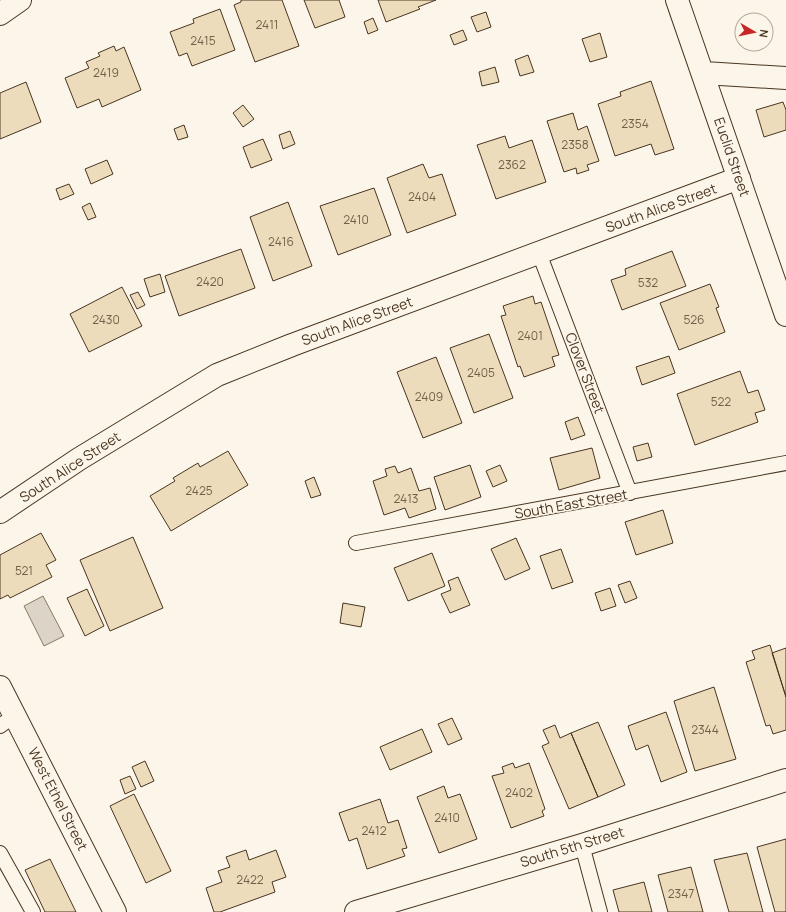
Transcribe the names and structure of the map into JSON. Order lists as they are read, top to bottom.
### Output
{
  "streets": {
    "street": [
      "Euclid Street",
      "South Alice Street",
      "West Ethel Street",
      "South 5th Street"
    ],
    "lane": ["Clover Street", "South East Street"]
  },
  "crossings": [
    ["Euclid Street", "South Alice Street"],
    ["South Alice Street", "Clover Street"],
    ["Clover Street", "South East Street"]
  ],
  "house_numbers": [
    "2411",
    "2415",
    "2419",
    "2354",
    "2358",
    "2362",
    "2404",
    "2410",
    "2416",
    "2420",
    "532",
    "2430",
    "526",
    "2401",
    "2405",
    "2409",
    "522",
    "2425",
    "2413",
    "521",
    "2344",
    "2402",
    "2410",
    "2412",
    "2422",
    "2347"
  ],
  "north": "right"
}
